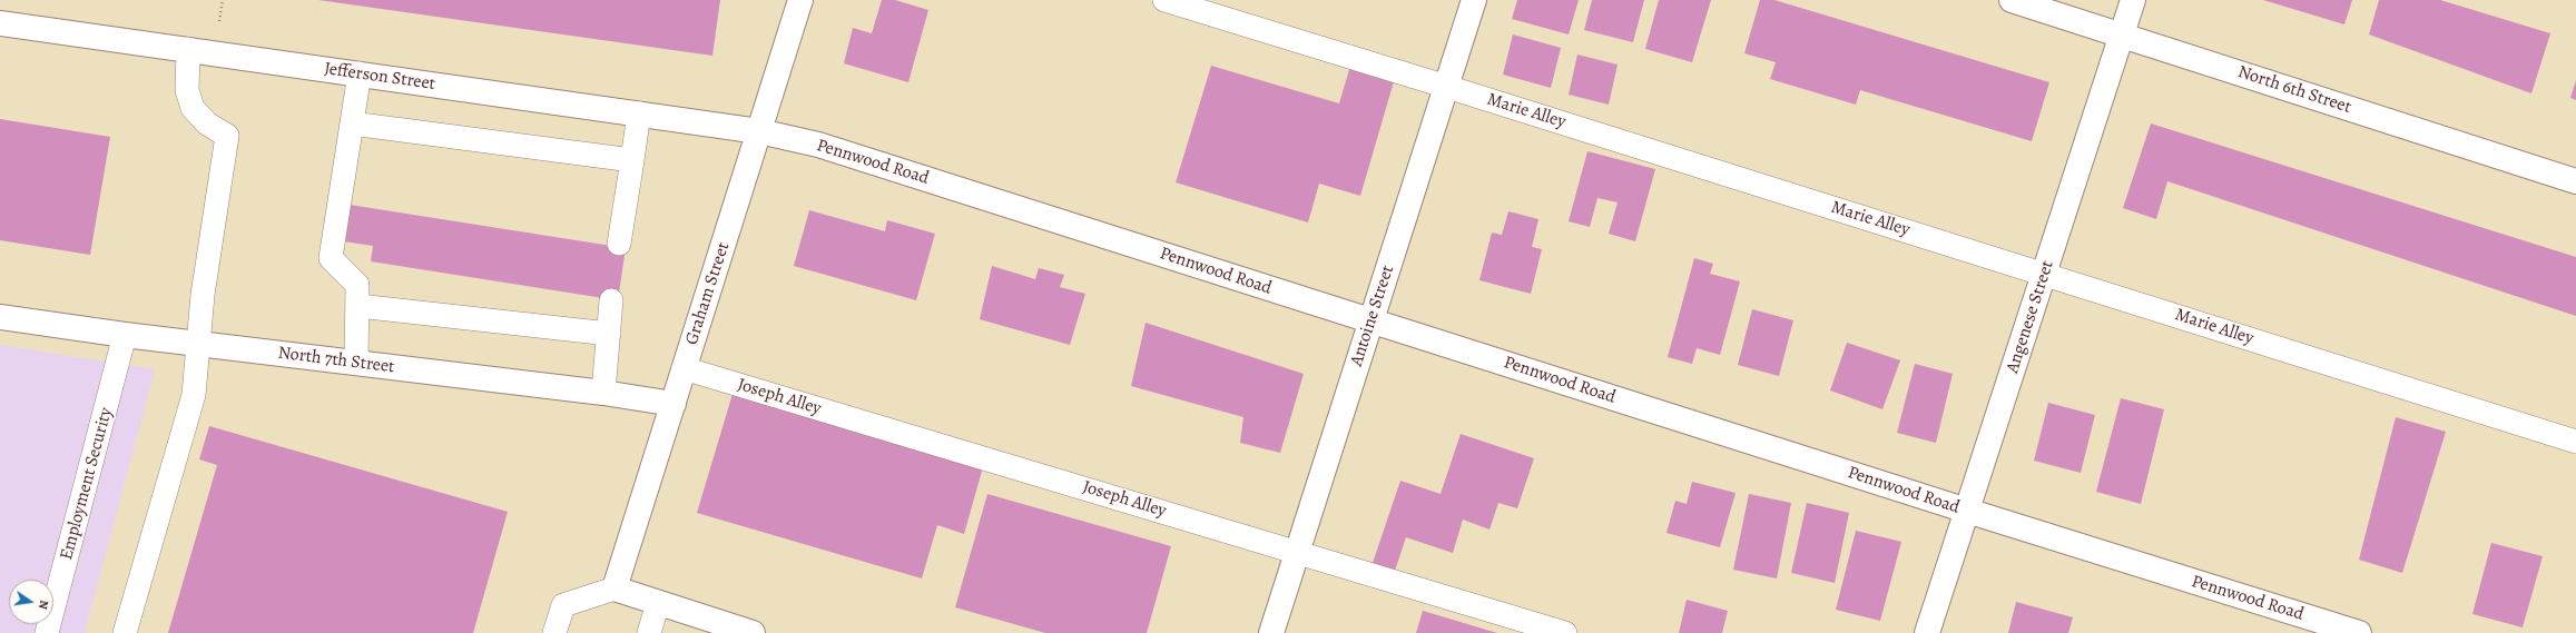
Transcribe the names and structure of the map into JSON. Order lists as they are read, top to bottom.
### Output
{
  "streets": {
    "street": [
      "Jefferson Street",
      "North 6th Street",
      "Pennwood Road",
      "Graham Street",
      "Antoine Street",
      "Angenese Street",
      "North 7th Street"
    ],
    "lane": ["Marie Alley", "Joseph Alley", "Employment Security"]
  },
  "crossings": [
    ["Jefferson Street", "Pennwood Road"],
    ["Jefferson Street", "Graham Street"],
    ["North 6th Street", "Angenese Street"],
    ["Marie Alley", "Antoine Street"],
    ["Marie Alley", "Angenese Street"],
    ["Pennwood Road", "Graham Street"],
    ["Pennwood Road", "Antoine Street"],
    ["Pennwood Road", "Angenese Street"],
    ["Graham Street", "North 7th Street"],
    ["Graham Street", "Joseph Alley"],
    ["Antoine Street", "Joseph Alley"],
    ["North 7th Street", "Employment Security"]
  ],
  "north": "right"
}
